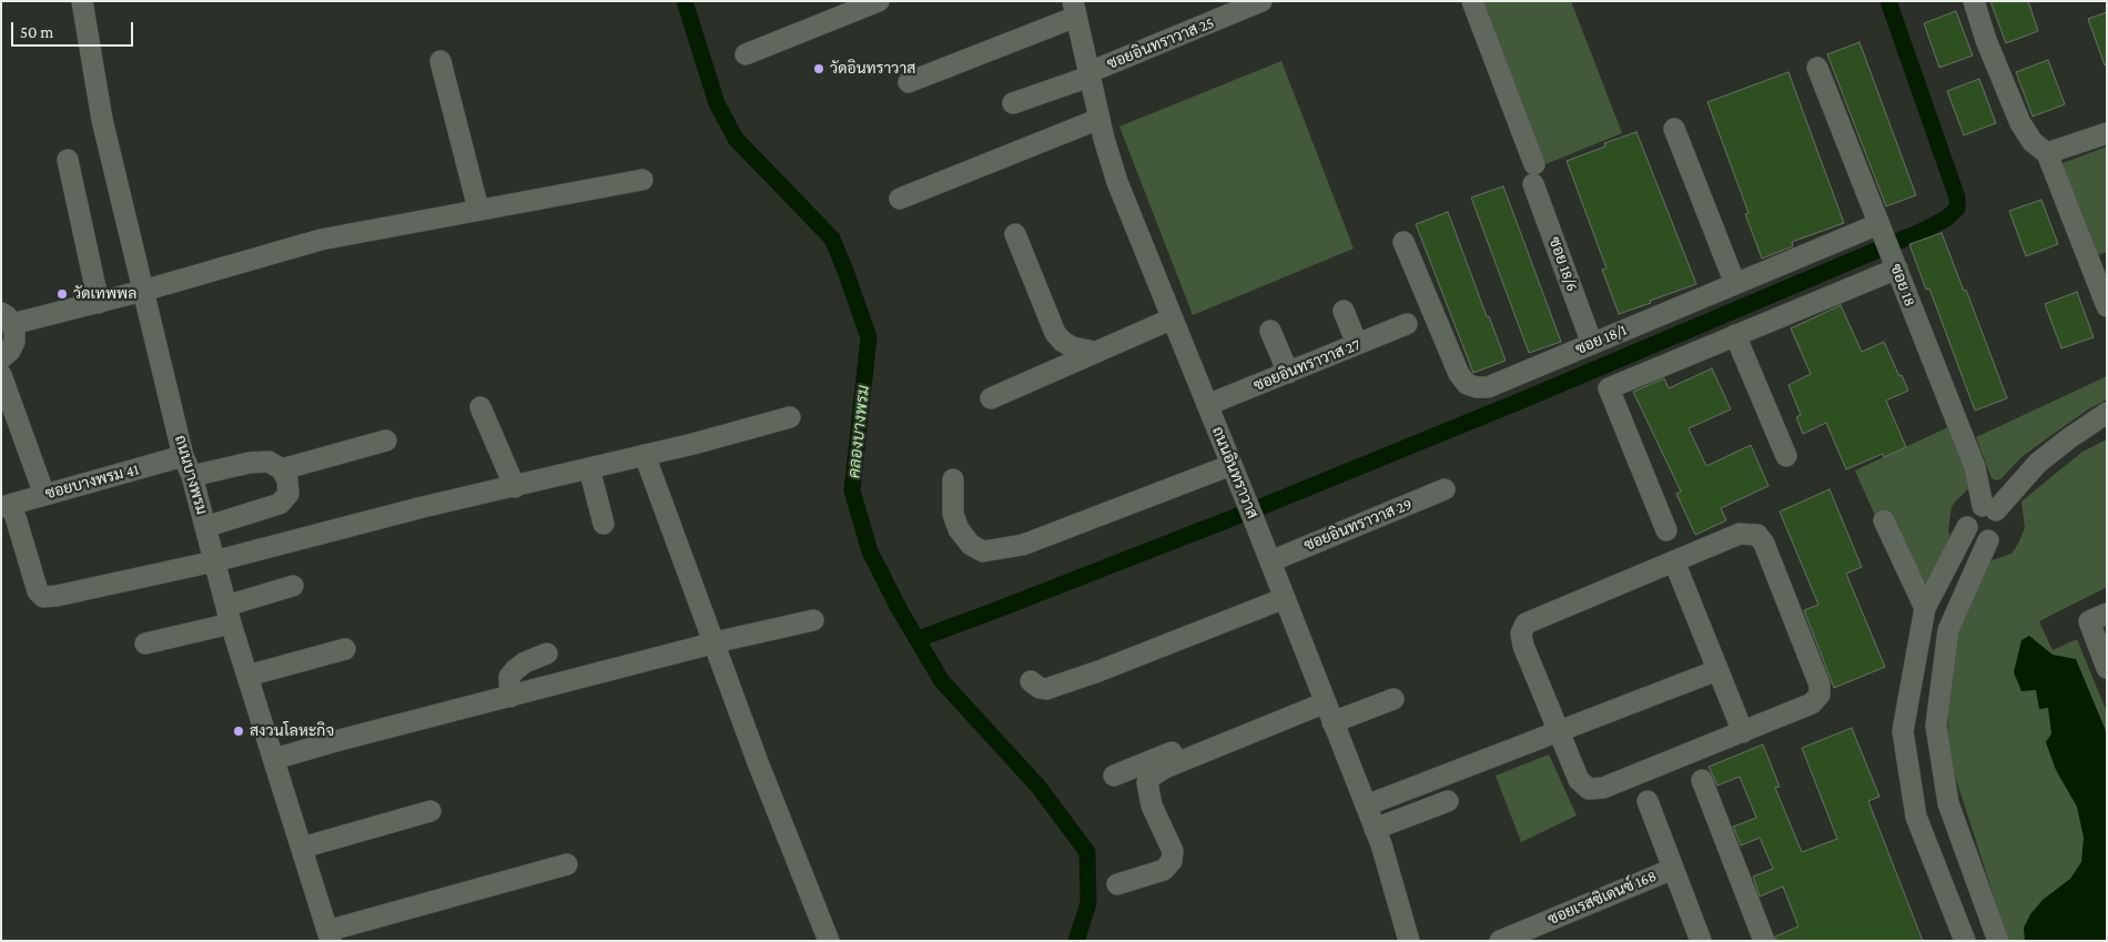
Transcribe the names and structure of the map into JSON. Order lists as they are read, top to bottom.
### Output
{
  "streets": {
    "street": [
      "ซอยอินทราวาส 25",
      "ซอย 18/6",
      "ซอย 18",
      "ซอย 18/1",
      "ซอยอินทราวาส 27",
      "ถนนอินทราวาส",
      "ถนนบางพรม",
      "ซอยบางพรม 41",
      "ซอยอินทราวาส 29",
      "ซอยเรสซิเดนซ์ 168"
    ]
  },
  "crossings": [
    ["ซอยอินทราวาส 25", "ถนนอินทราวาส"],
    ["ซอย 18/6", "ซอย 18/1"],
    ["ซอย 18", "ซอย 18/1"],
    ["ซอยอินทราวาส 27", "ถนนอินทราวาส"],
    ["ถนนอินทราวาส", "ซอยอินทราวาส 29"],
    ["ถนนบางพรม", "ซอยบางพรม 41"]
  ],
  "water": ["คลองบางพรม"],
  "places": ["วัดอินทราวาส", "วัดเทพพล", "สงวนโลหะกิจ"],
  "scale_bar": "50 m"
}
